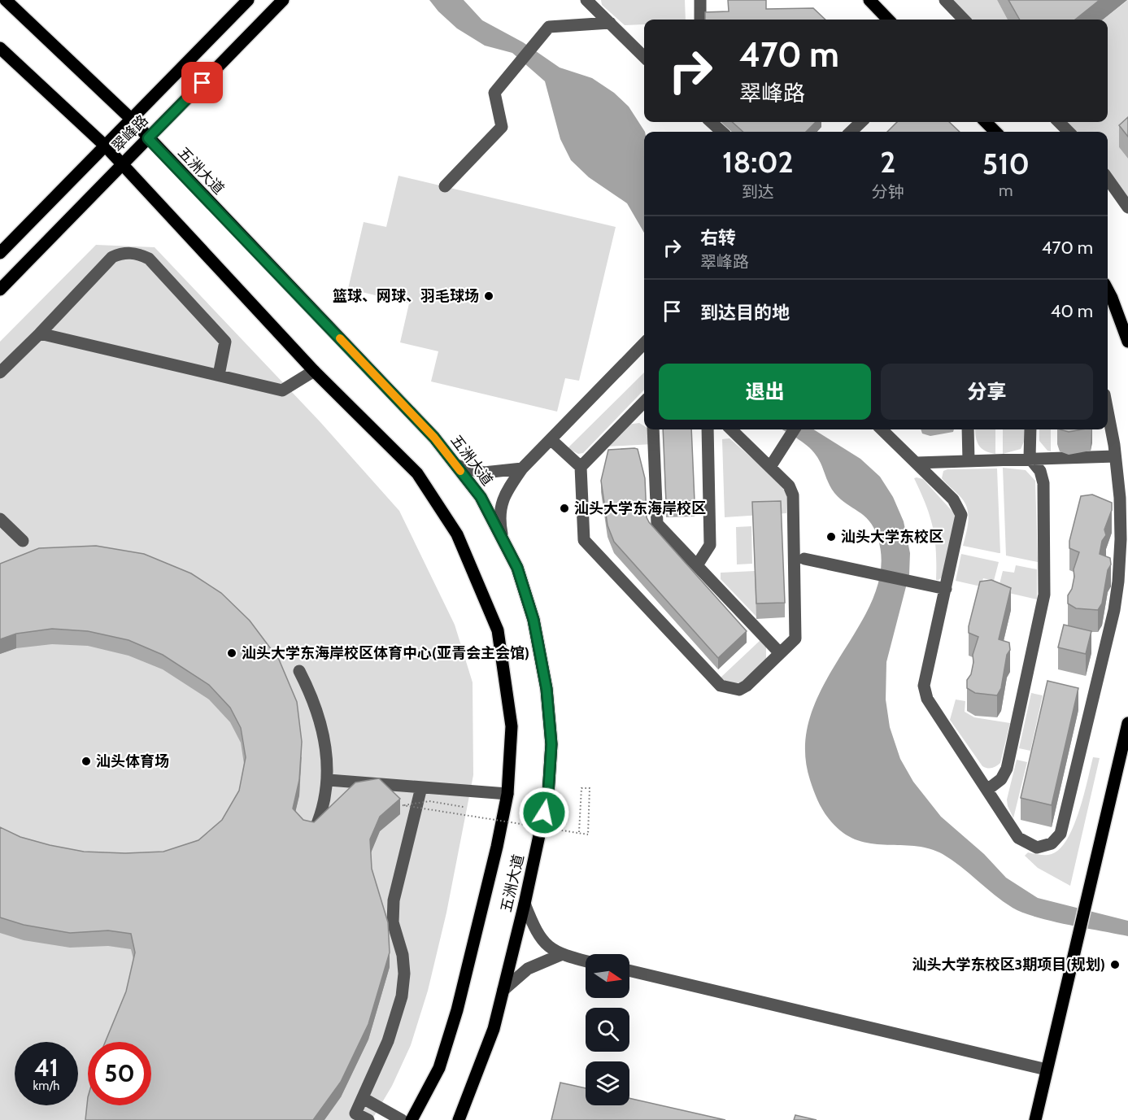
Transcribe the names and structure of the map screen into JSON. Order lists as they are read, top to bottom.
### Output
{
  "streets": {
    "main road": ["翠峰路", "五洲大道"]
  },
  "crossings": [
    ["翠峰路", "五洲大道"]
  ],
  "places": [
    "篮球、网球、羽毛球场",
    "汕头大学东海岸校区",
    "汕头大学东校区",
    "汕头大学东海岸校区体育中心(亚青会主会馆)",
    "汕头体育场",
    "汕头大学东校区3期项目(规划)"
  ],
  "north": "right",
  "page": {
    "turn": ["470 m", "翠峰路"],
    "eta": [
      "18:02",
      "到达",
      "2",
      "分钟",
      "510",
      "m"
    ],
    "list": [
      {
        "name": "右转",
        "note": "翠峰路",
        "value": "470 m"
      },
      {
        "name": "到达目的地",
        "value": "40 m"
      }
    ],
    "buttons": ["退出", "分享"],
    "speed": "41 km/h",
    "limit": "50"
  }
}
